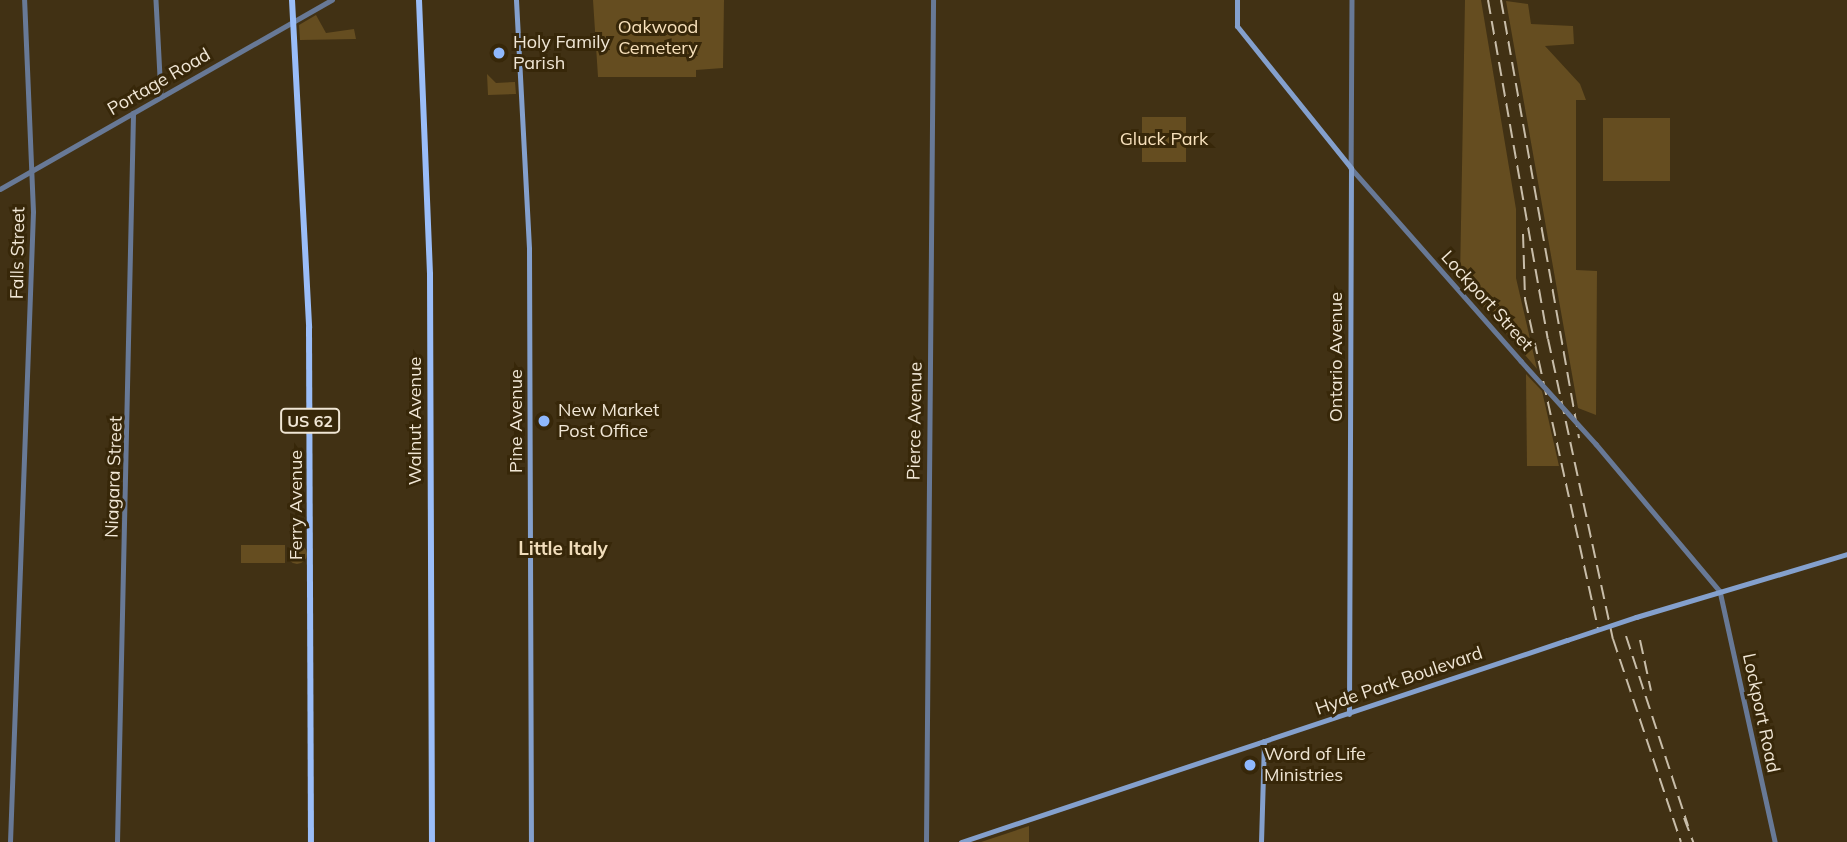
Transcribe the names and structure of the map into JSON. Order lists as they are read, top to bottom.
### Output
{
  "streets": {
    "main road": [
      "Lockport Street",
      "Ontario Avenue",
      "US 62",
      "Walnut Avenue",
      "Pine Avenue",
      "Ferry Avenue",
      "Hyde Park Boulevard"
    ],
    "street": [
      "Portage Road",
      "Falls Street",
      "Pierce Avenue",
      "Niagara Street",
      "Lockport Road"
    ]
  },
  "crossings": [
    ["Portage Road", "Falls Street"],
    ["Portage Road", "Niagara Street"],
    ["Portage Road", "Ferry Avenue"],
    ["Lockport Street", "Ontario Avenue"],
    ["Lockport Street", "Hyde Park Boulevard"],
    ["Lockport Street", "Lockport Road"],
    ["Ontario Avenue", "Hyde Park Boulevard"],
    ["Hyde Park Boulevard", "Lockport Road"]
  ],
  "districts": ["Little Italy"],
  "parks": ["Oakwood Cemetery", "Gluck Park"],
  "places": ["Holy Family Parish", "New Market Post Office", "Word of Life Ministries"]
}
